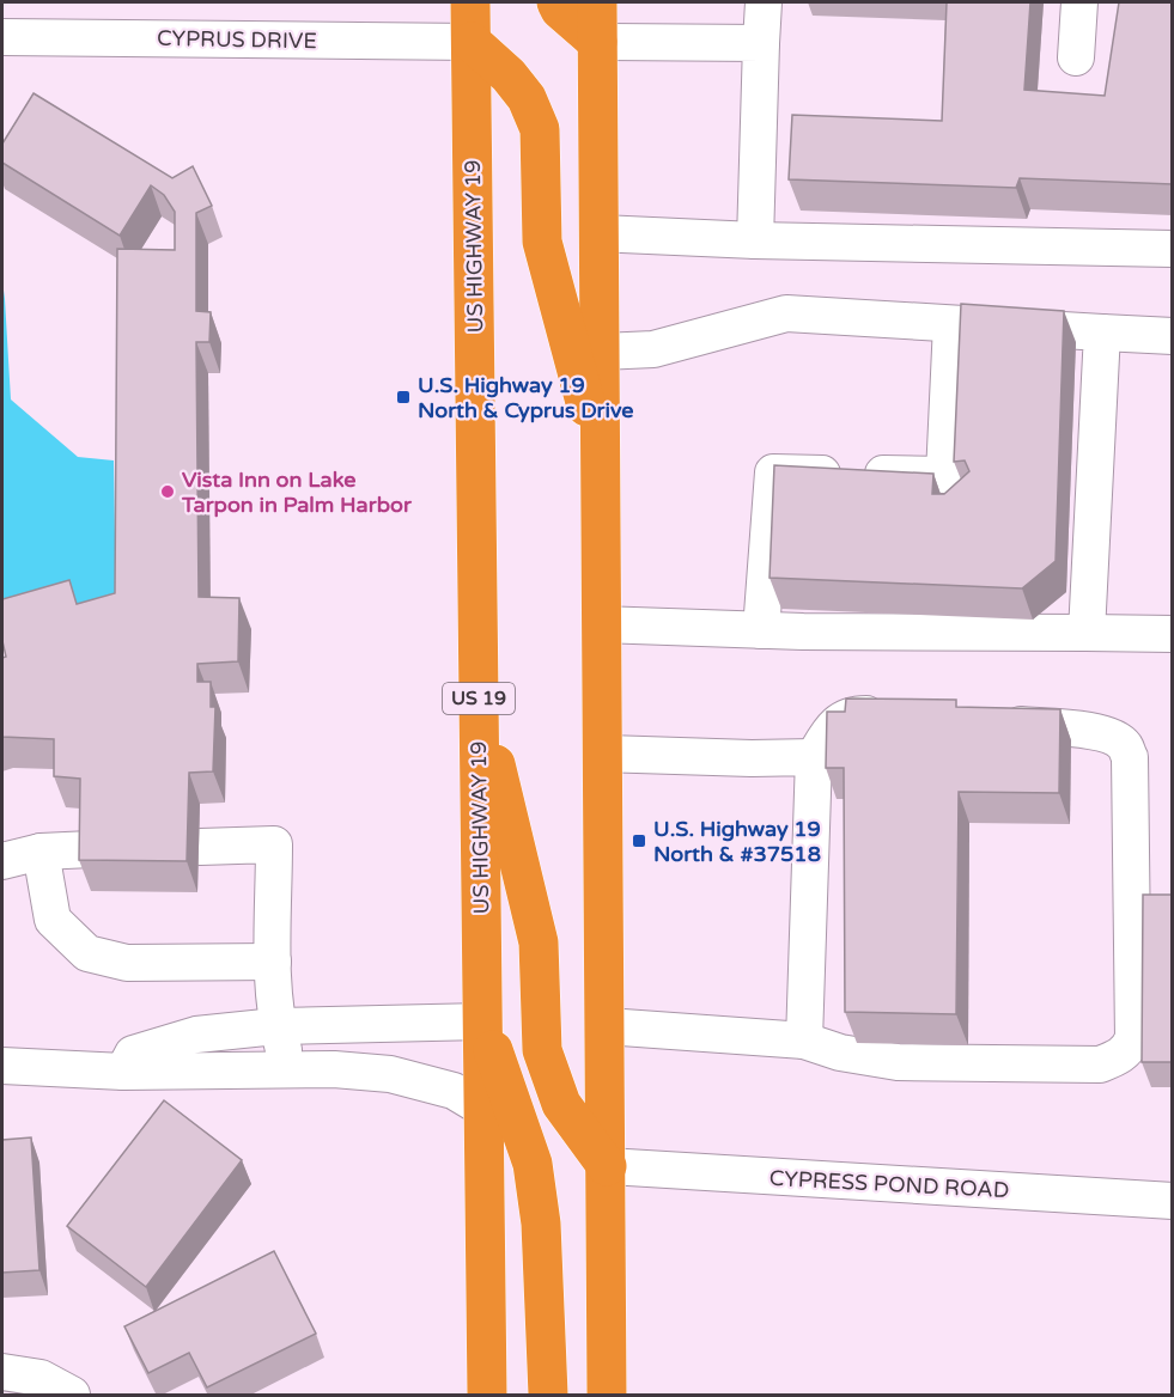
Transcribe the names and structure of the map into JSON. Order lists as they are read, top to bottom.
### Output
{
  "streets": {
    "highway": ["US HIGHWAY 19", "US 19"],
    "street": ["CYPRUS DRIVE", "CYPRESS POND ROAD"]
  },
  "crossings": [
    ["CYPRUS DRIVE", "US HIGHWAY 19"]
  ],
  "places": {
    "transit": ["U.S. Highway 19 North & Cyprus Drive", "U.S. Highway 19 North & #37518"],
    "other": ["Vista Inn on Lake Tarpon in Palm Harbor"]
  }
}
